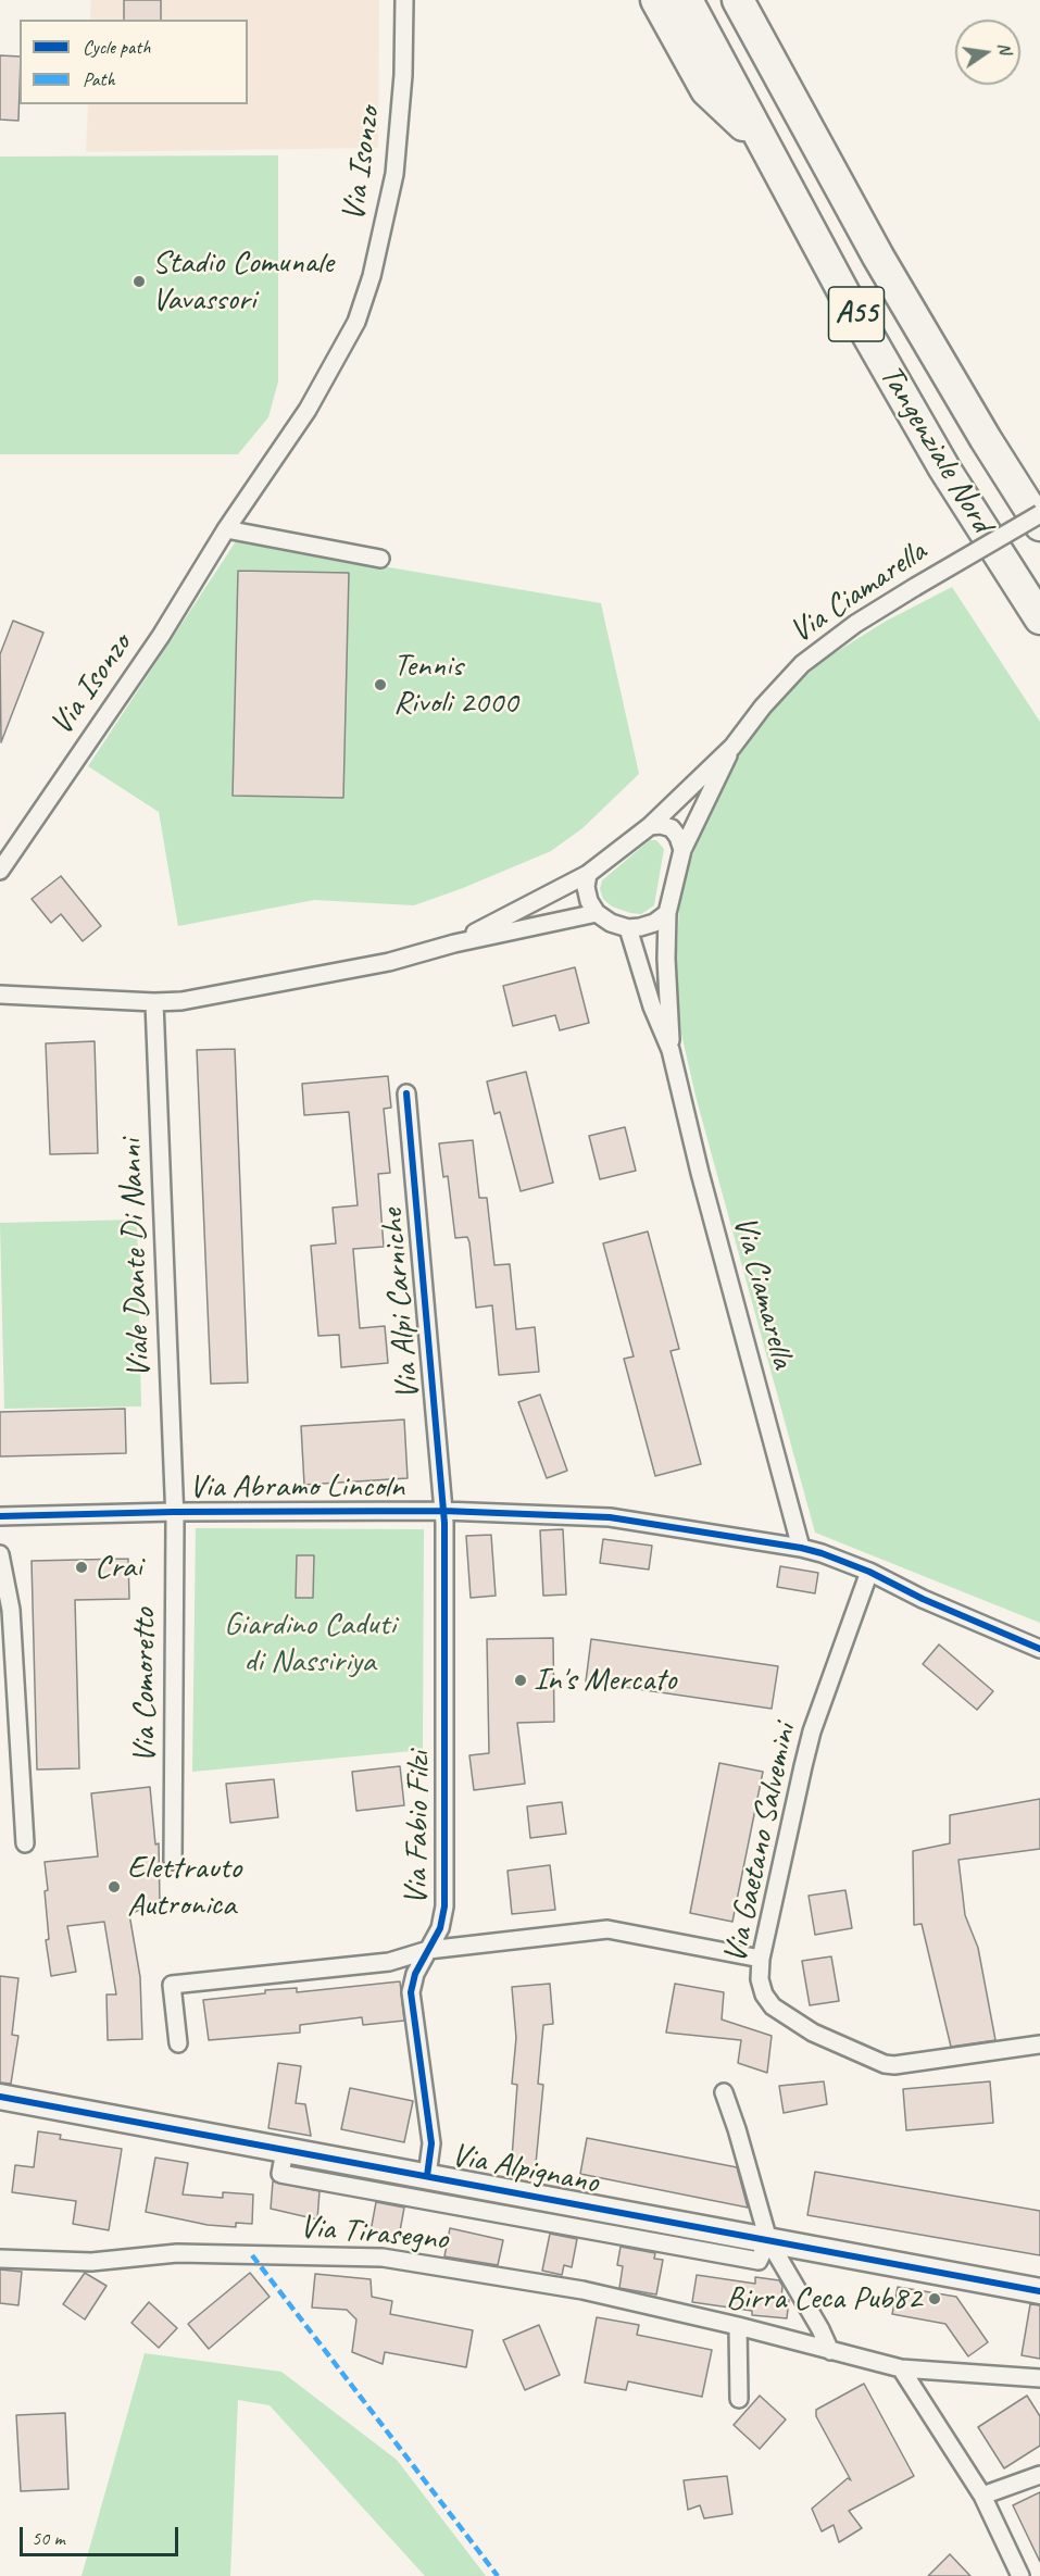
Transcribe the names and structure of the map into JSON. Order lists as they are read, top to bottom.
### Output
{
  "streets": {
    "highway": ["A55", "Tangenziale Nord"],
    "street": [
      "Via Isonzo",
      "Via Ciamarella",
      "Viale Dante Di Nanni",
      "Via Alpi Carniche",
      "Via Abramo Lincoln",
      "Via Comoretto",
      "Via Fabio Filzi",
      "Via Gaetano Salvemini",
      "Via Alpignano",
      "Via Tirasegno"
    ]
  },
  "crossings": [
    ["Via Ciamarella", "Via Abramo Lincoln"],
    ["Viale Dante Di Nanni", "Via Abramo Lincoln"],
    ["Viale Dante Di Nanni", "Via Comoretto"],
    ["Via Alpi Carniche", "Via Abramo Lincoln"],
    ["Via Alpi Carniche", "Via Fabio Filzi"],
    ["Via Abramo Lincoln", "Via Comoretto"],
    ["Via Abramo Lincoln", "Via Fabio Filzi"],
    ["Via Abramo Lincoln", "Via Gaetano Salvemini"],
    ["Via Fabio Filzi", "Via Alpignano"]
  ],
  "parks": ["Giardino Caduti di Nassiriya"],
  "places": [
    "Stadio Comunale Vavassori",
    "Tennis Rivoli 2000",
    "Crai",
    "In's Mercato",
    "Elettrauto Autronica",
    "Birra Ceca Pub82"
  ],
  "legend": ["Cycle path", "Path"],
  "scale_bar": "50 m",
  "north": "right"
}
